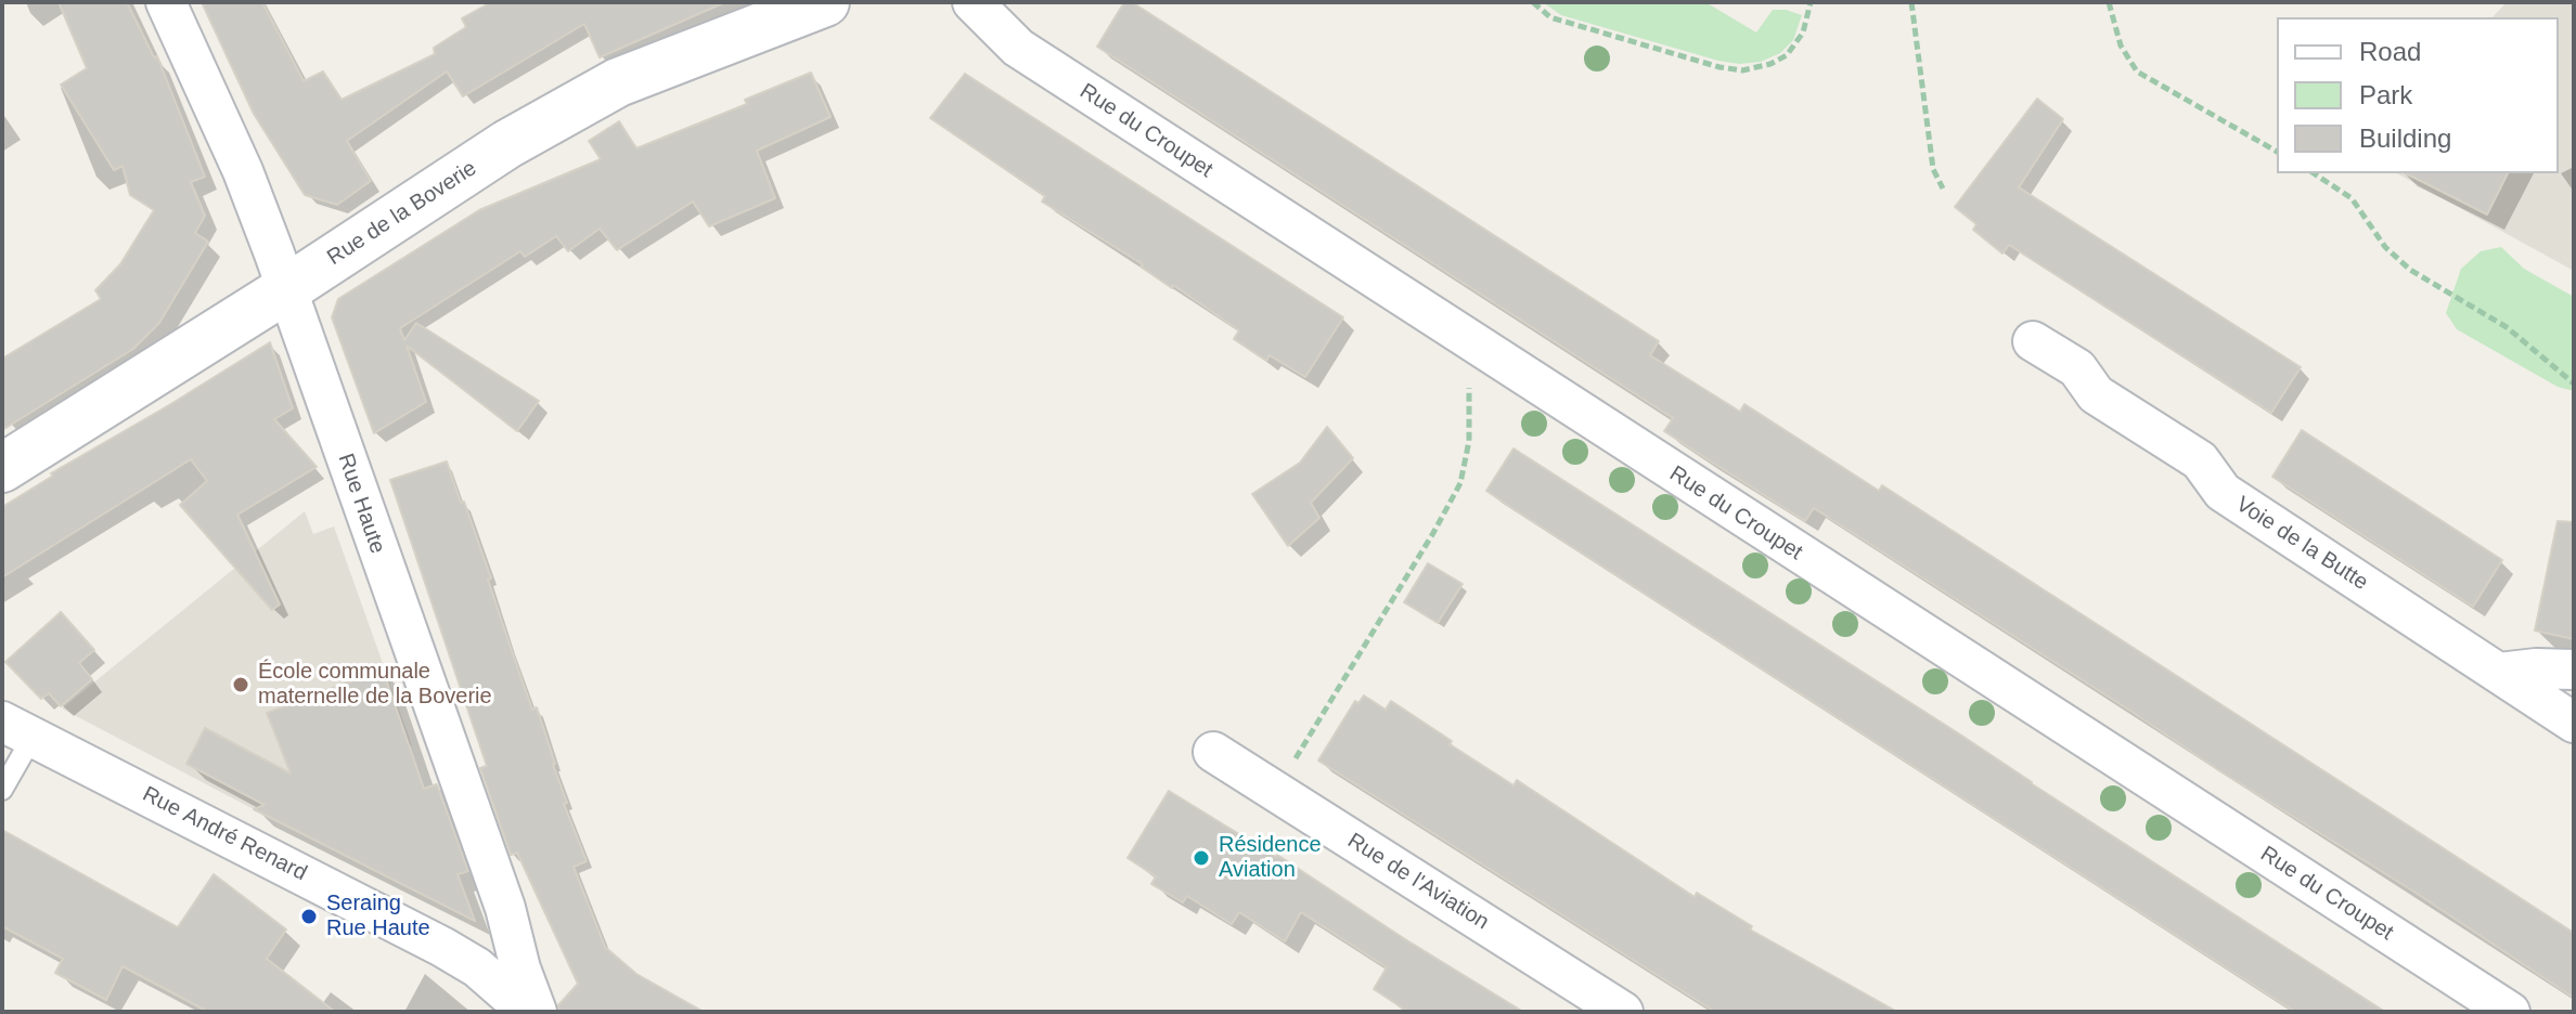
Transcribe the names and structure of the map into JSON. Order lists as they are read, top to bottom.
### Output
{
  "streets": {
    "street": [
      "Rue du Croupet",
      "Rue de la Boverie",
      "Rue Haute",
      "Voie de la Butte",
      "Rue André Renard",
      "Rue de l'Aviation"
    ]
  },
  "crossings": [
    ["Rue de la Boverie", "Rue Haute"]
  ],
  "places": ["École communale maternelle de la Boverie", "Résidence Aviation", "Seraing Rue Haute"],
  "legend": ["Road", "Park", "Building"]
}
